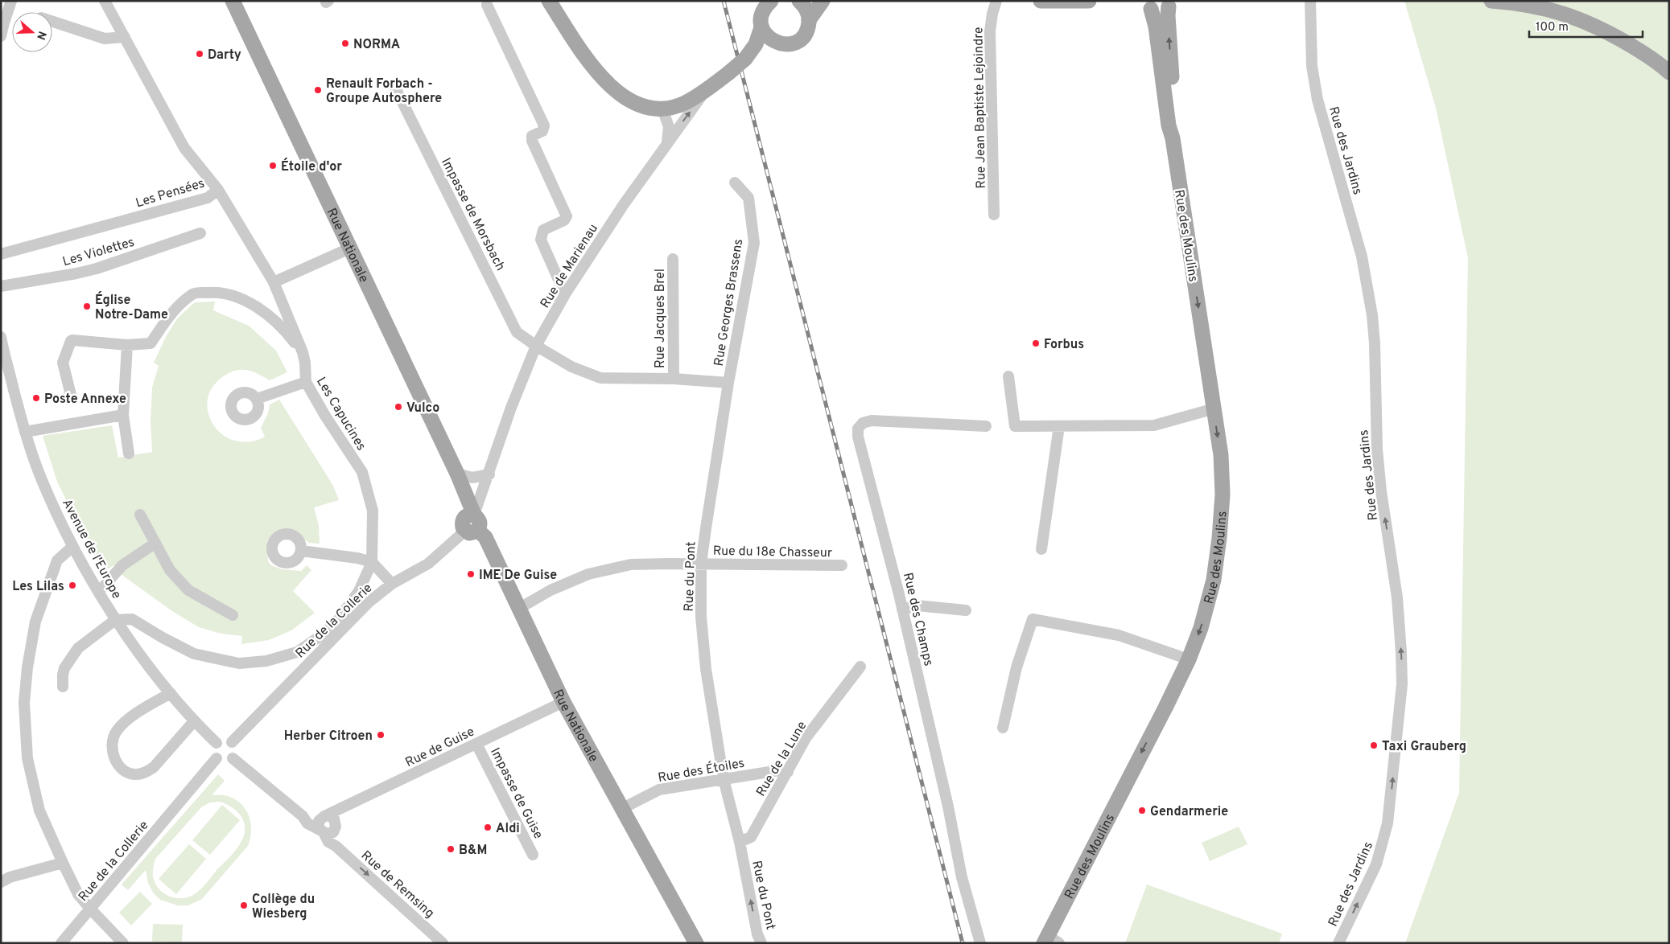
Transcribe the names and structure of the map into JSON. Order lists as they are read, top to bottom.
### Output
{
  "streets": {
    "main road": ["Rue des Moulins", "Rue Nationale"],
    "street": [
      "Rue Jean Baptiste Lejoindre",
      "Rue des Jardins",
      "Les Pensées",
      "Impasse de Morsbach",
      "Les Violettes",
      "Rue de Marienau",
      "Rue Georges Brassens",
      "Rue Jacques Brel",
      "Les Capucines",
      "Avenue de l'Europe",
      "Rue du 18e Chasseur",
      "Rue du Pont",
      "Rue des Champs",
      "Rue de la Collerie",
      "Rue de Guise",
      "Rue de la Lune",
      "Rue des Étoiles",
      "Impasse de Guise",
      "Rue de Remsing"
    ]
  },
  "crossings": [
    ["Les Pensées", "Les Capucines"],
    ["Impasse de Morsbach", "Rue de Marienau"],
    ["Rue Nationale", "Rue de Marienau"],
    ["Rue Nationale", "Rue du 18e Chasseur"],
    ["Rue Nationale", "Rue de la Collerie"],
    ["Rue Nationale", "Rue de Guise"],
    ["Rue Nationale", "Rue des Étoiles"],
    ["Rue de Marienau", "Rue de la Collerie"],
    ["Rue Georges Brassens", "Rue du Pont"],
    ["Les Capucines", "Avenue de l'Europe"],
    ["Avenue de l'Europe", "Rue de la Collerie"],
    ["Rue du 18e Chasseur", "Rue du Pont"],
    ["Rue du Pont", "Rue de la Lune"],
    ["Rue du Pont", "Rue des Étoiles"],
    ["Rue de Guise", "Impasse de Guise"],
    ["Rue de Guise", "Rue de Remsing"],
    ["Rue de la Lune", "Rue des Étoiles"]
  ],
  "one_way": ["Rue des Jardins", "Rue de Remsing"],
  "places": [
    "NORMA",
    "Darty",
    "Renault Forbach - Groupe Autosphere",
    "Étoile d'or",
    "Église Notre-Dame",
    "Forbus",
    "Poste Annexe",
    "Vulco",
    "IME De Guise",
    "Les Lilas",
    "Herber Citroen",
    "Taxi Grauberg",
    "Gendarmerie",
    "Aldi",
    "B&M",
    "Collège du Wiesberg"
  ],
  "scale_bar": "100 m",
  "north": "right"
}
